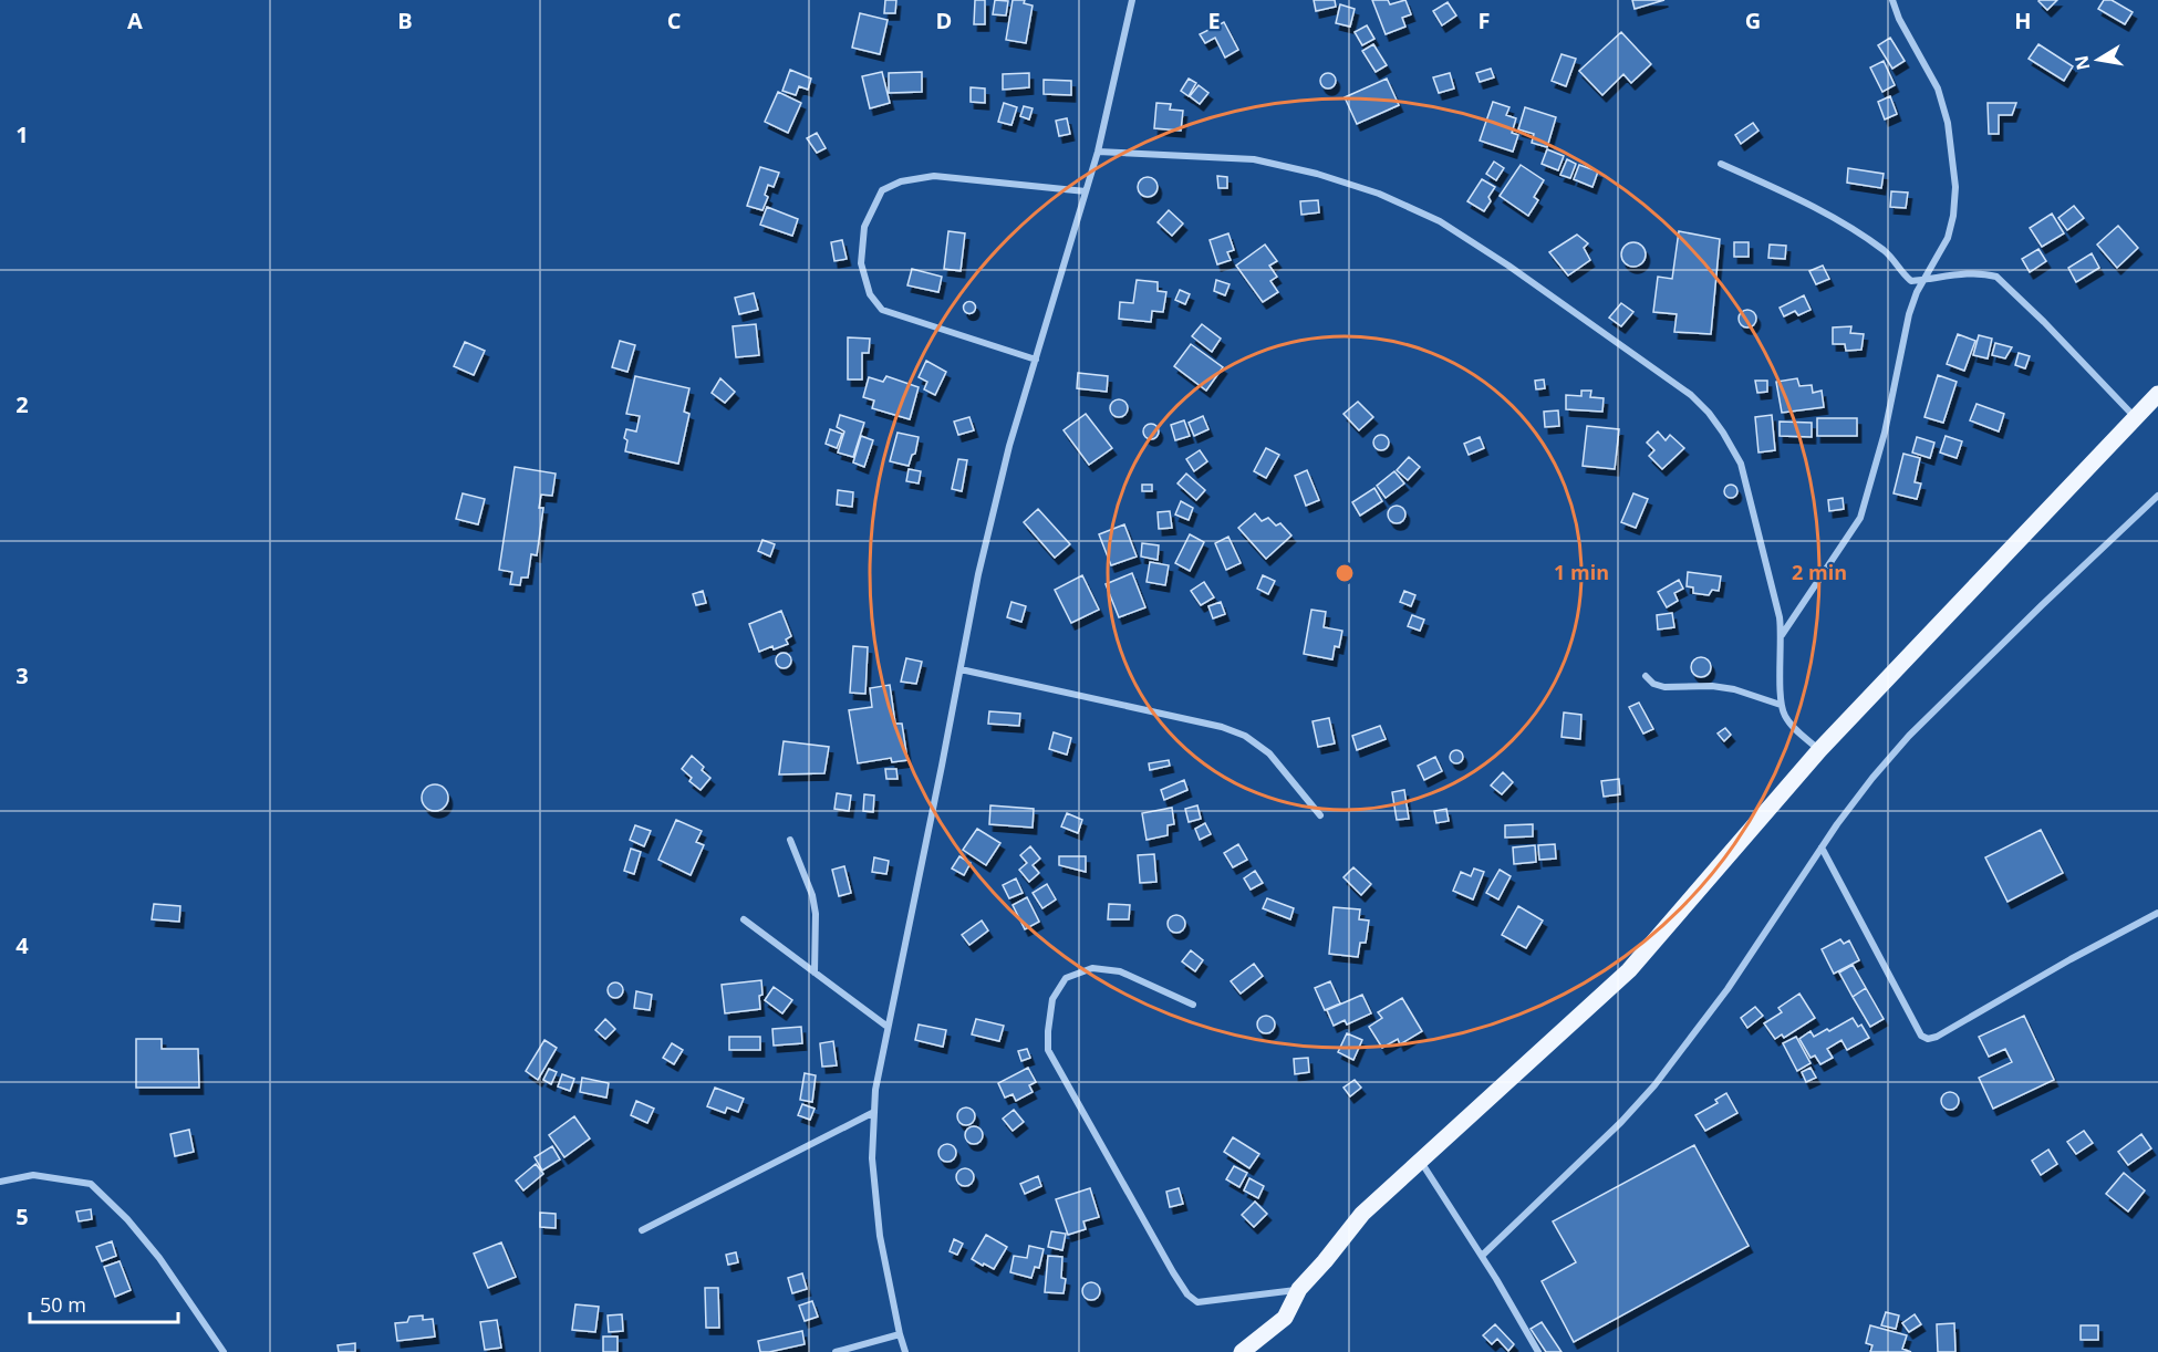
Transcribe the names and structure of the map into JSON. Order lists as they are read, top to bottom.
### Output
{
  "scale_bar": "50 m",
  "north": "left",
  "grid": {
    "columns": [
      "A",
      "B",
      "C",
      "D",
      "E",
      "F",
      "G",
      "H"
    ],
    "rows": [
      "1",
      "2",
      "3",
      "4",
      "5"
    ]
  },
  "rings": ["1 min", "2 min"]
}
